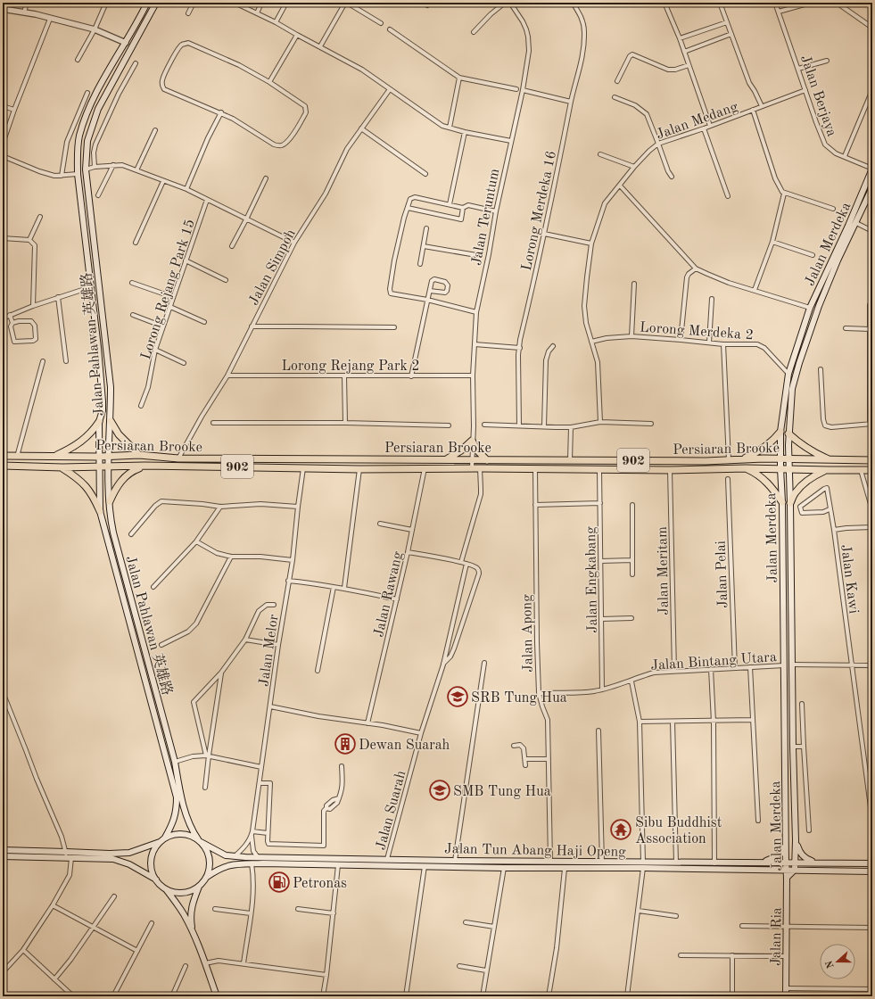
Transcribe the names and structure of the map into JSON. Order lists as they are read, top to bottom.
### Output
{
  "streets": {
    "main road": [
      "Jalan Merdeka",
      "Jalan Pahlawan 英雄路",
      "Persiaran Brooke",
      "902",
      "Jalan Tun Abang Haji Openg",
      "Jalan Ria"
    ],
    "street": [
      "Jalan Berjaya",
      "Jalan Medang",
      "Lorong Merdeka 16",
      "Jalan Teruntum",
      "Jalan Simpoh",
      "Lorong Rejang Park 15",
      "Lorong Merdeka 2",
      "Lorong Rejang Park 2",
      "Jalan Meritam",
      "Jalan Pelai",
      "Jalan Kawi",
      "Jalan Engkabang",
      "Jalan Rawang",
      "Jalan Apong",
      "Jalan Melor",
      "Jalan Bintang Utara",
      "Jalan Suarah"
    ]
  },
  "crossings": [
    ["Jalan Berjaya", "Jalan Medang"],
    ["Jalan Berjaya", "Jalan Merdeka"],
    ["Jalan Medang", "Lorong Merdeka 2"],
    ["Jalan Teruntum", "Lorong Rejang Park 2"],
    ["Jalan Teruntum", "Persiaran Brooke"],
    ["Jalan Merdeka", "Lorong Merdeka 2"],
    ["Jalan Merdeka", "Persiaran Brooke"],
    ["Jalan Merdeka", "Jalan Bintang Utara"],
    ["Jalan Merdeka", "Jalan Tun Abang Haji Openg"],
    ["Jalan Merdeka", "Jalan Ria"],
    ["Jalan Simpoh", "Lorong Rejang Park 2"],
    ["Jalan Simpoh", "Persiaran Brooke"],
    ["Jalan Pahlawan 英雄路", "Persiaran Brooke"],
    ["Jalan Pahlawan 英雄路", "Jalan Tun Abang Haji Openg"],
    ["Persiaran Brooke", "Jalan Meritam"],
    ["Persiaran Brooke", "Jalan Engkabang"],
    ["Persiaran Brooke", "Jalan Rawang"],
    ["Persiaran Brooke", "Jalan Apong"],
    ["Persiaran Brooke", "Jalan Melor"],
    ["Jalan Meritam", "Jalan Bintang Utara"],
    ["Jalan Pelai", "Jalan Bintang Utara"],
    ["Jalan Engkabang", "Jalan Bintang Utara"],
    ["Jalan Rawang", "Jalan Suarah"],
    ["Jalan Apong", "Jalan Bintang Utara"],
    ["Jalan Apong", "Jalan Tun Abang Haji Openg"],
    ["Jalan Melor", "Jalan Tun Abang Haji Openg"],
    ["Jalan Suarah", "Jalan Tun Abang Haji Openg"]
  ],
  "places": {
    "school or university": ["SRB Tung Hua", "SMB Tung Hua"],
    "building": ["Dewan Suarah"],
    "temple": ["Sibu Buddhist Association"],
    "fuel station": ["Petronas"]
  },
  "north": "left"
}
